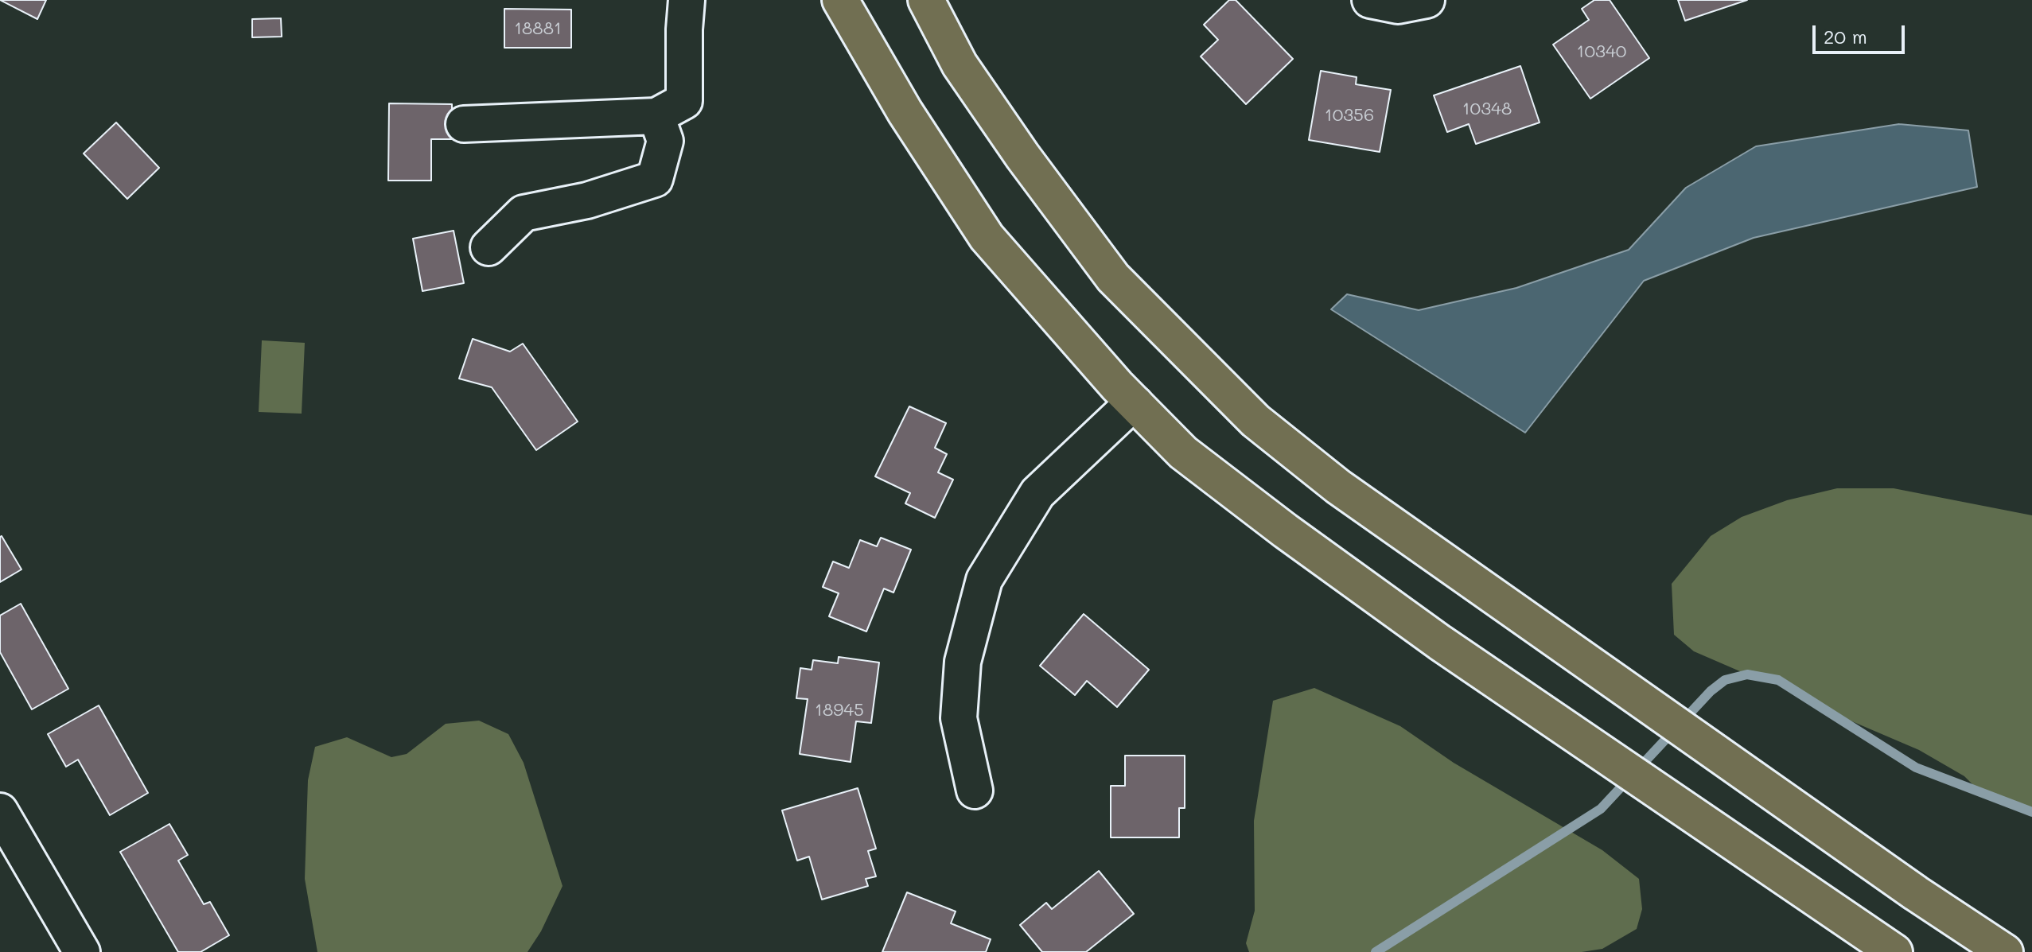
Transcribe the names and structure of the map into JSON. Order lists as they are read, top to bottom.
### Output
{
  "house_numbers": [
    "18881",
    "10340",
    "10348",
    "10356",
    "18945"
  ],
  "scale_bar": "20 m"
}
